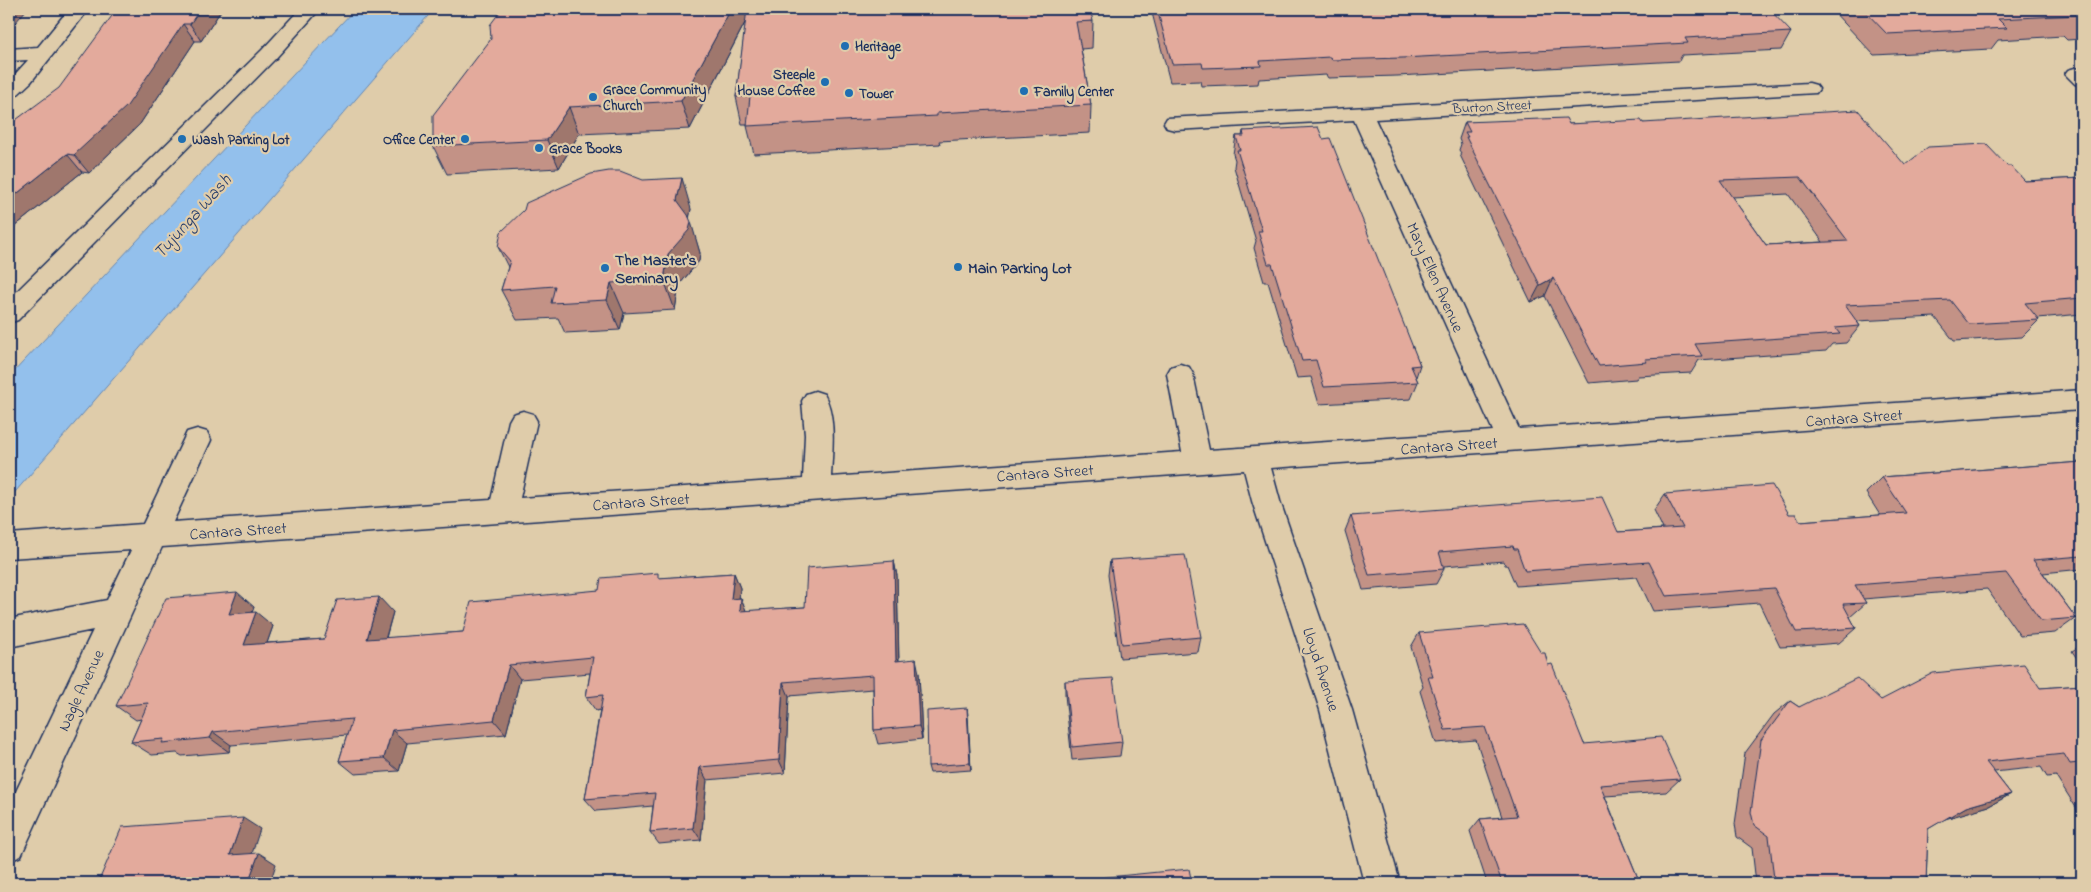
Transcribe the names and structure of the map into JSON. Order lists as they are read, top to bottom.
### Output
{
  "streets": {
    "street": [
      "Burton Street",
      "Mary Ellen Avenue",
      "Cantara Street",
      "Lloyd Avenue",
      "Nagle Avenue"
    ]
  },
  "crossings": [
    ["Burton Street", "Mary Ellen Avenue"],
    ["Mary Ellen Avenue", "Cantara Street"],
    ["Cantara Street", "Lloyd Avenue"],
    ["Cantara Street", "Nagle Avenue"]
  ],
  "water": ["Tujunga Wash"],
  "places": [
    "Heritage",
    "Steeple House Coffee",
    "Family Center",
    "Tower",
    "Grace Community Church",
    "Wash Parking Lot",
    "Office Center",
    "Grace Books",
    "Main Parking Lot",
    "The Master's Seminary"
  ]
}
